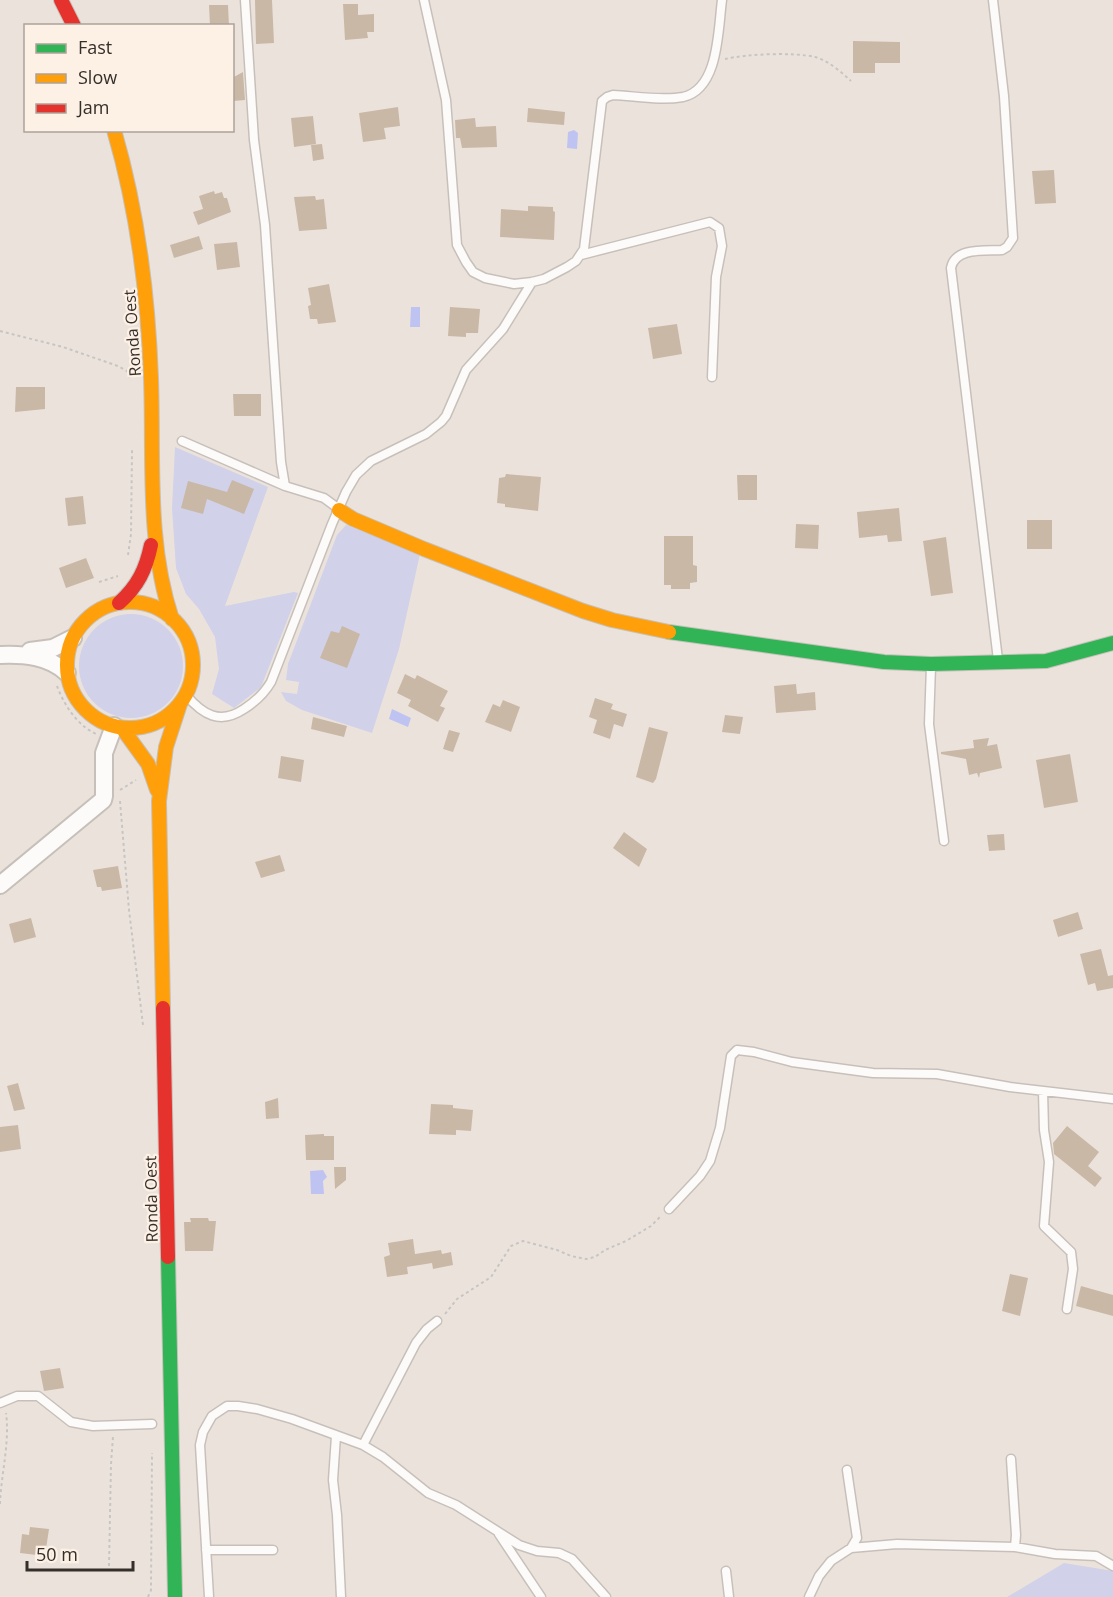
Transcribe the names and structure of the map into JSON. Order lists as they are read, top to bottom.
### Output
{
  "streets": {
    "main road": ["Ronda Oest"]
  },
  "legend": ["Fast", "Slow", "Jam"],
  "scale_bar": "50 m"
}
